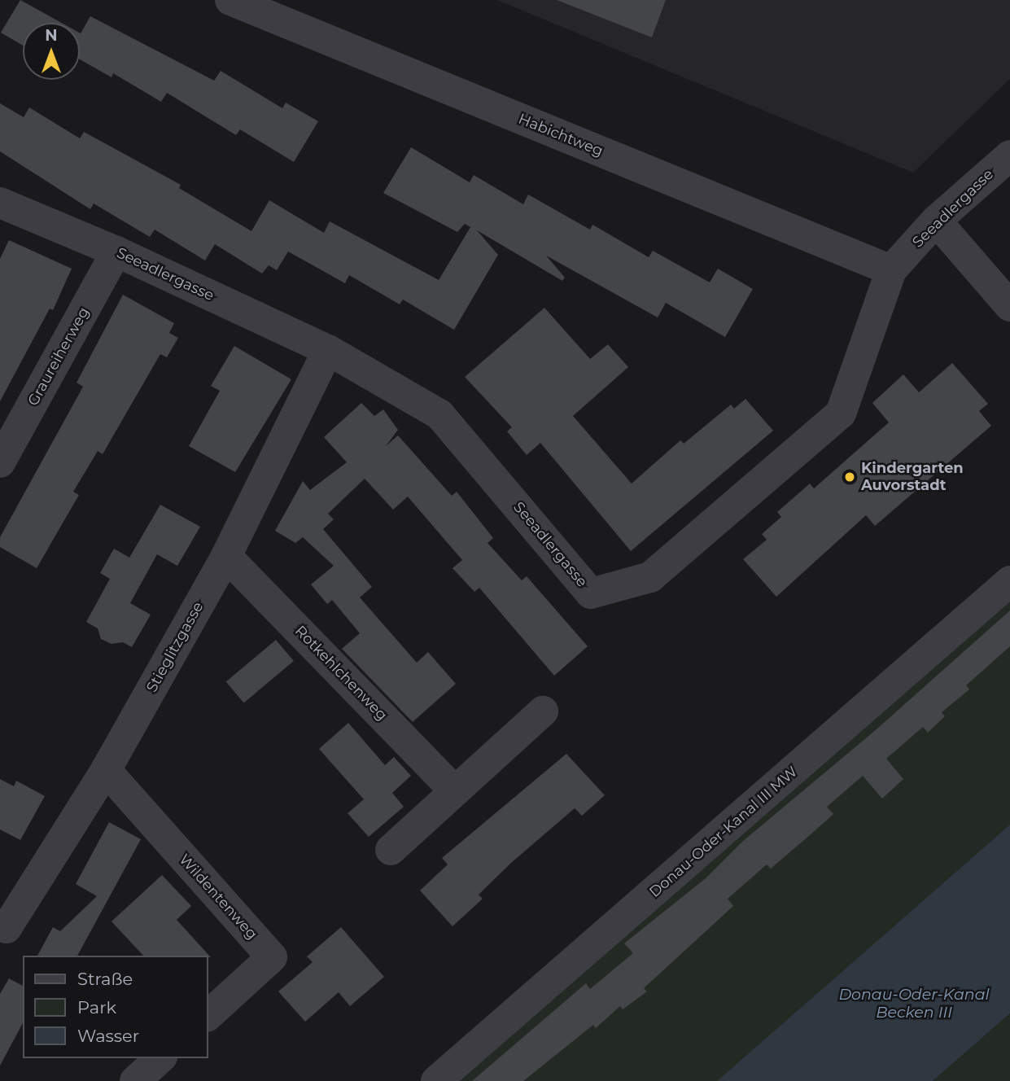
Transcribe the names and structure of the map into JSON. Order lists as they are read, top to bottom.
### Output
{
  "streets": {
    "street": [
      "Habichtweg",
      "Seeadlergasse",
      "Graureiherweg",
      "Stieglitzgasse",
      "Rotkehlchenweg",
      "Donau-Oder-Kanal III MW",
      "Wildentenweg"
    ]
  },
  "crossings": [
    ["Habichtweg", "Seeadlergasse"],
    ["Seeadlergasse", "Graureiherweg"],
    ["Seeadlergasse", "Stieglitzgasse"],
    ["Stieglitzgasse", "Rotkehlchenweg"],
    ["Stieglitzgasse", "Wildentenweg"]
  ],
  "water": ["Donau-Oder-Kanal Becken III"],
  "places": ["Kindergarten Auvorstadt"],
  "legend": ["Straße", "Park", "Wasser"],
  "north": "top"
}
